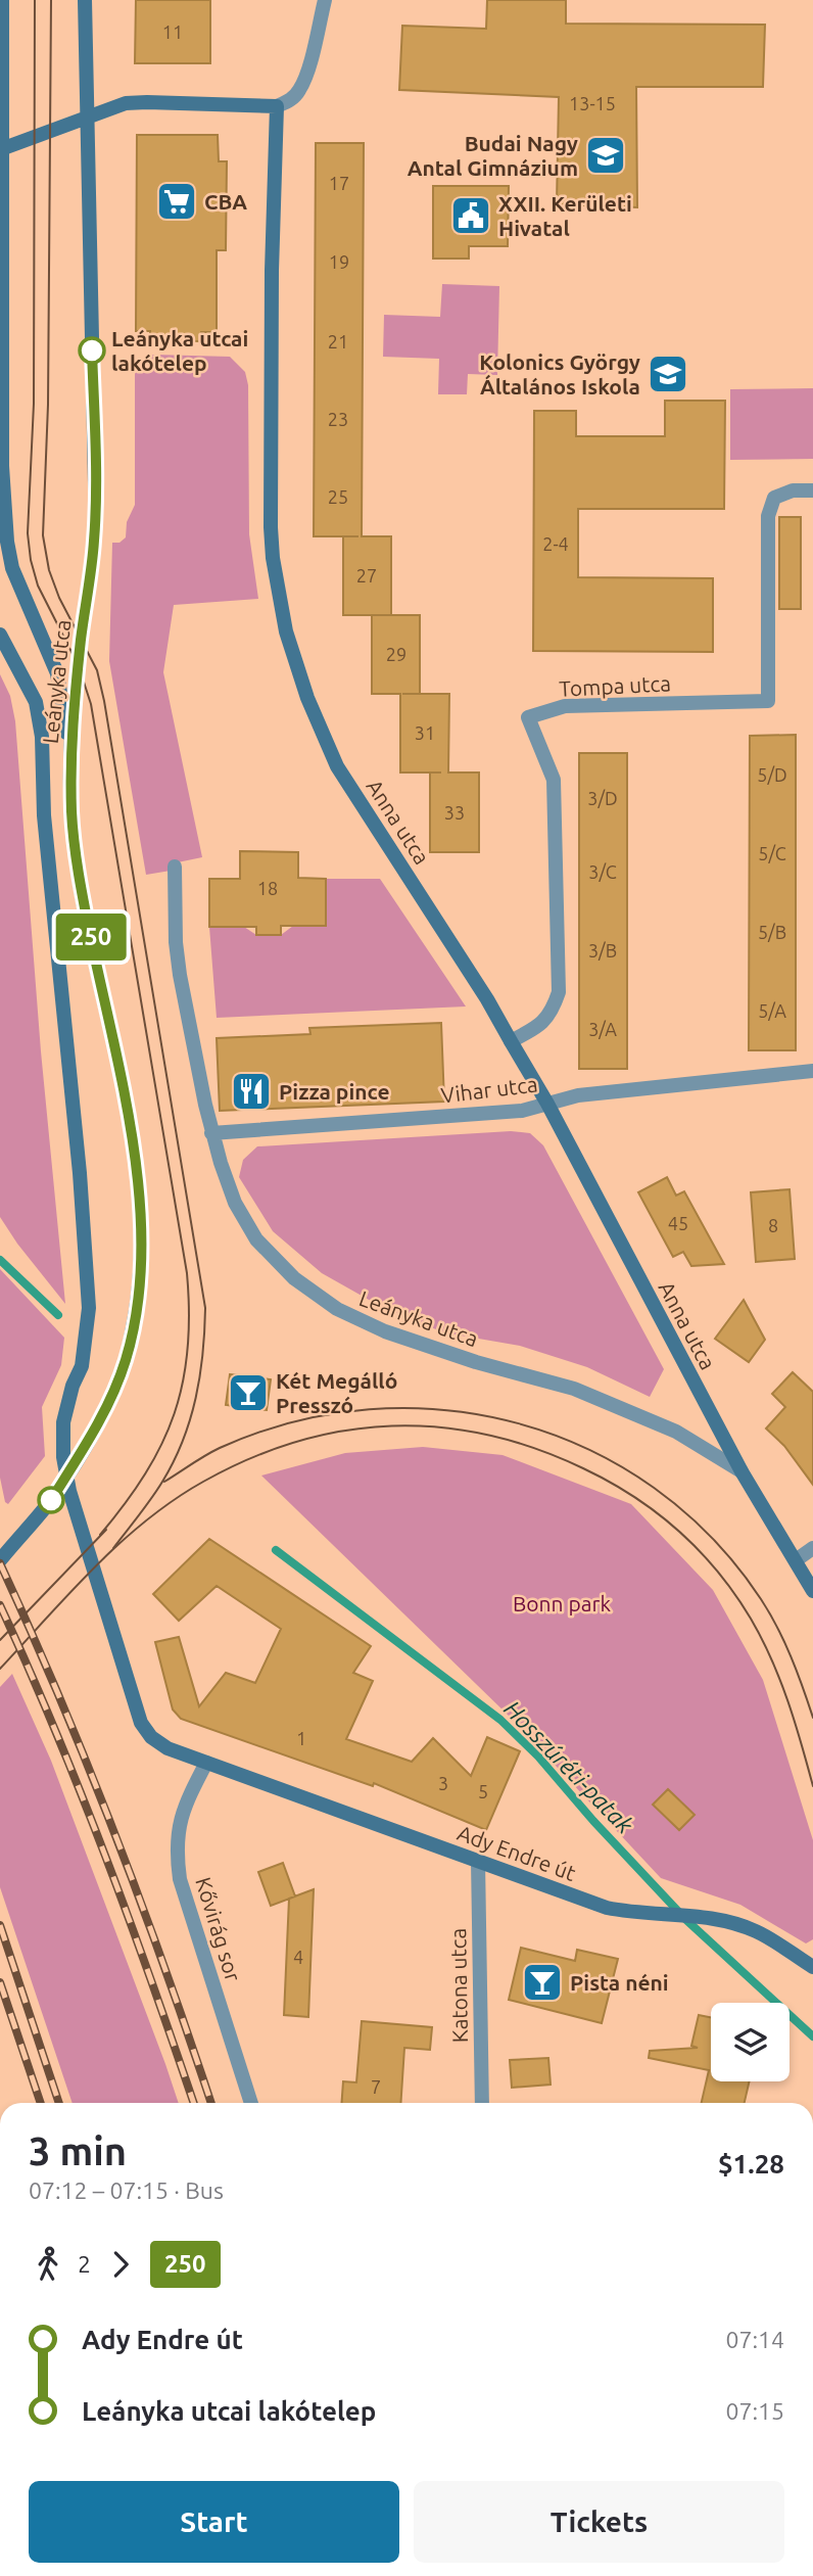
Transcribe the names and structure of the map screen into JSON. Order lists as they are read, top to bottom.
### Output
{
  "streets": {
    "street": [
      "Leányka utca",
      "Tompa utca",
      "Anna utca",
      "Vihar utca",
      "Ady Endre út",
      "Kővirág sor",
      "Katona utca"
    ]
  },
  "crossings": [
    ["Leányka utca", "Anna utca"],
    ["Leányka utca", "Vihar utca"],
    ["Tompa utca", "Anna utca"],
    ["Anna utca", "Vihar utca"],
    ["Ady Endre út", "Kővirág sor"],
    ["Ady Endre út", "Katona utca"]
  ],
  "water": ["Hosszúréti-patak"],
  "parks": ["Bonn park"],
  "places": {
    "school or university": ["Budai Nagy Antal Gimnázium", "Kolonics György Általános Iskola"],
    "supermarket": ["CBA"],
    "public building": ["XXII. Kerületi Hivatal"],
    "other": ["Leányka utcai lakótelep"],
    "restaurant": ["Pizza pince"],
    "bar": ["Két Megálló Presszó", "Pista néni"]
  },
  "lines": ["bus line 250"],
  "house_numbers": [
    "11",
    "13-15",
    "17",
    "19",
    "21",
    "23",
    "25",
    "2-4",
    "27",
    "29",
    "31",
    "5/D",
    "3/D",
    "33",
    "5/C",
    "3/C",
    "18",
    "5/B",
    "3/B",
    "5/A",
    "3/A",
    "45",
    "8",
    "1",
    "3",
    "5",
    "4",
    "7"
  ],
  "page": {
    "on_map": "250",
    "heading": ["3 min", "07:12 – 07:15 · Bus", "$1.28"],
    "legs": ["2", "250"],
    "list": [
      {
        "name": "Ady Endre út",
        "value": "07:14"
      },
      {
        "name": "Leányka utcai lakótelep",
        "value": "07:15"
      }
    ],
    "buttons": ["Start", "Tickets"]
  }
}
